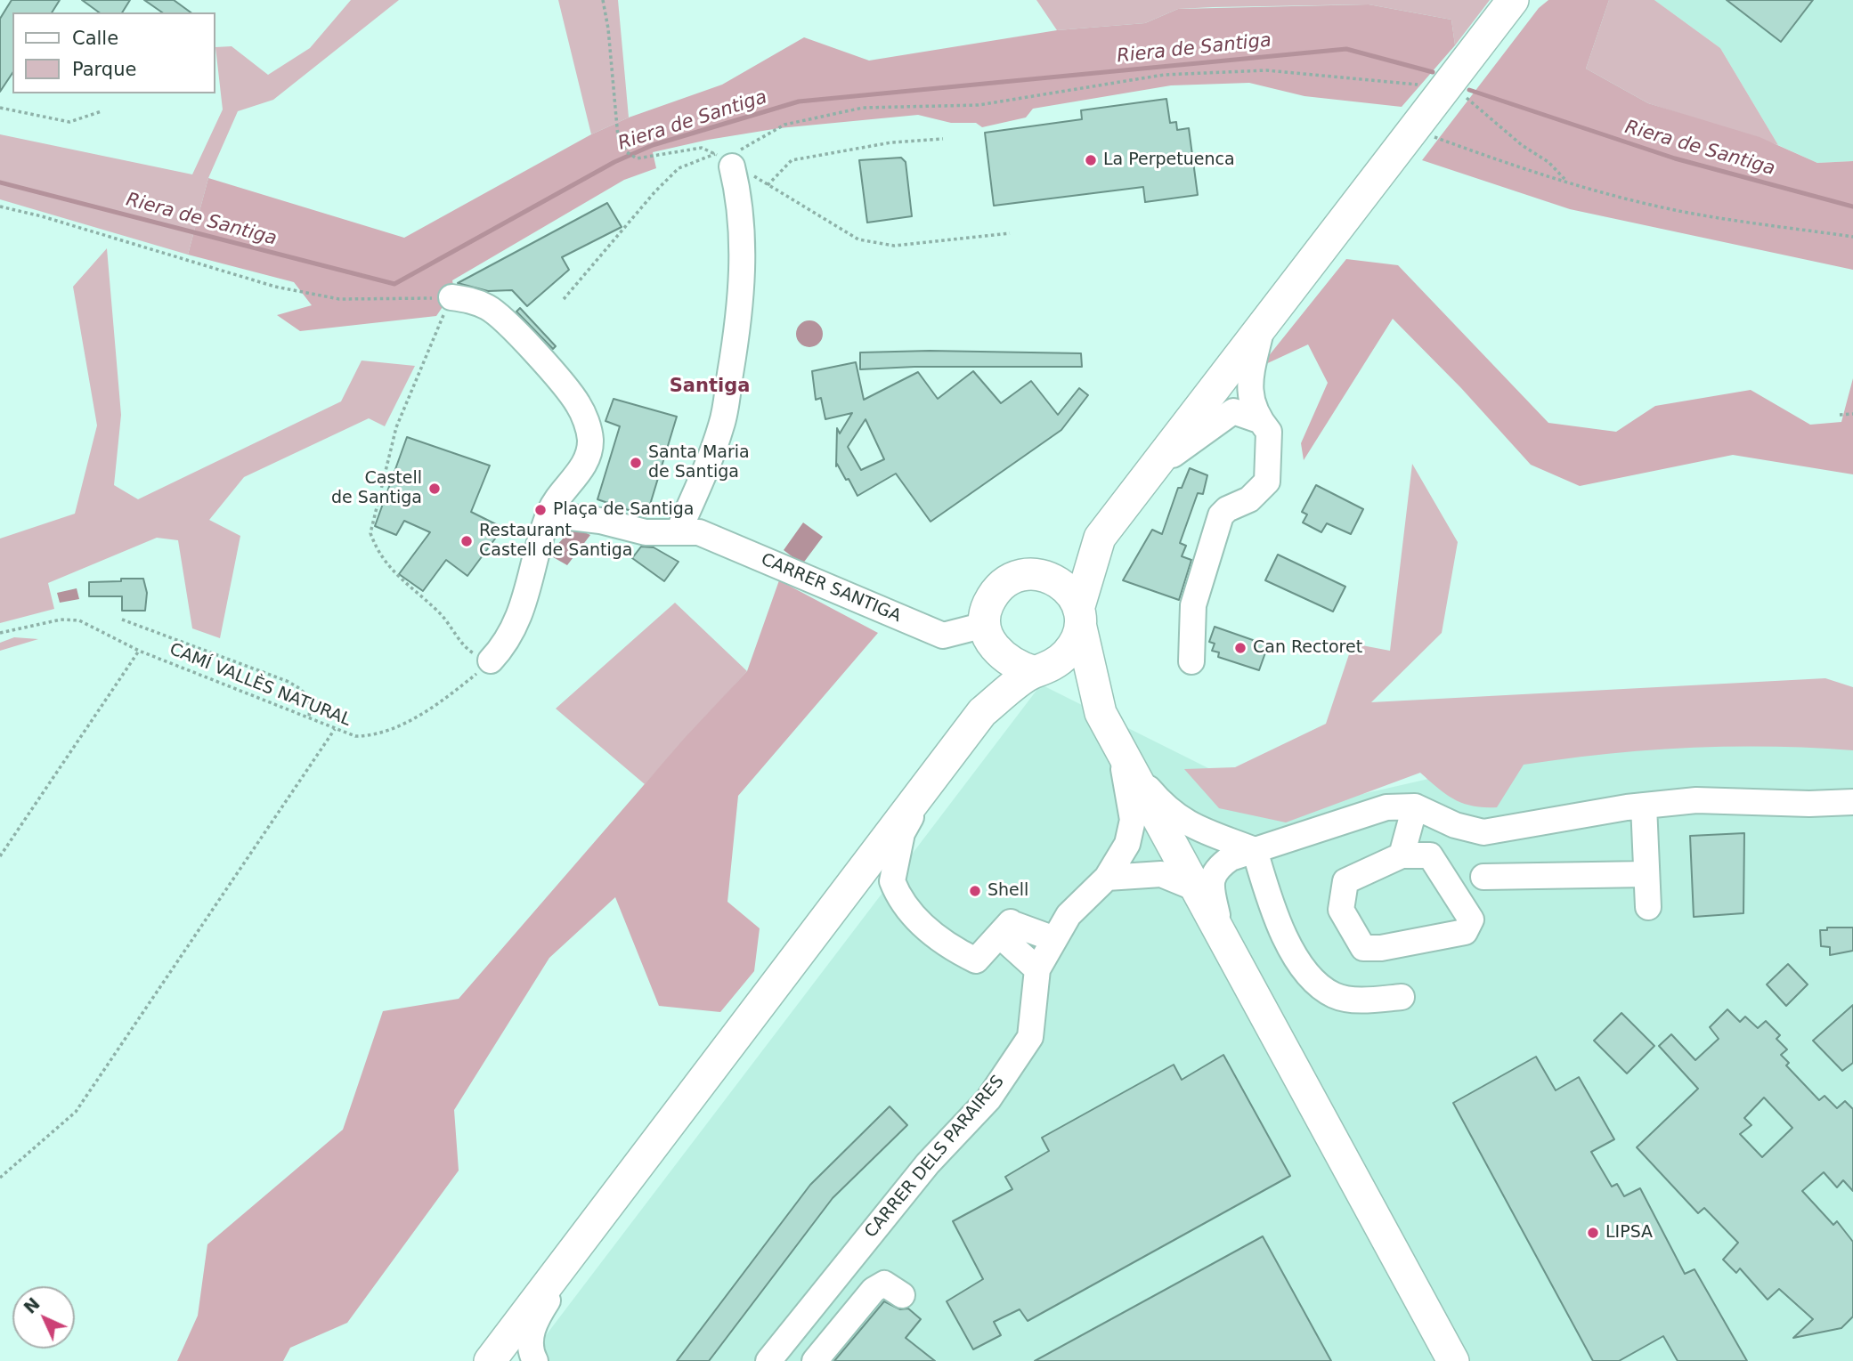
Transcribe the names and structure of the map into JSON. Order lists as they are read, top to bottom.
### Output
{
  "streets": {
    "street": ["CARRER SANTIGA", "CARRER DELS PARAIRES"],
    "path": ["CAMÍ VALLÈS NATURAL"]
  },
  "districts": ["Santiga"],
  "water": ["Riera de Santiga"],
  "places": [
    "La Perpetuenca",
    "Santa Maria de Santiga",
    "Castell de Santiga",
    "Plaça de Santiga",
    "Restaurant Castell de Santiga",
    "Can Rectoret",
    "Shell",
    "LIPSA"
  ],
  "legend": ["Calle", "Parque"],
  "north": "top left"
}
